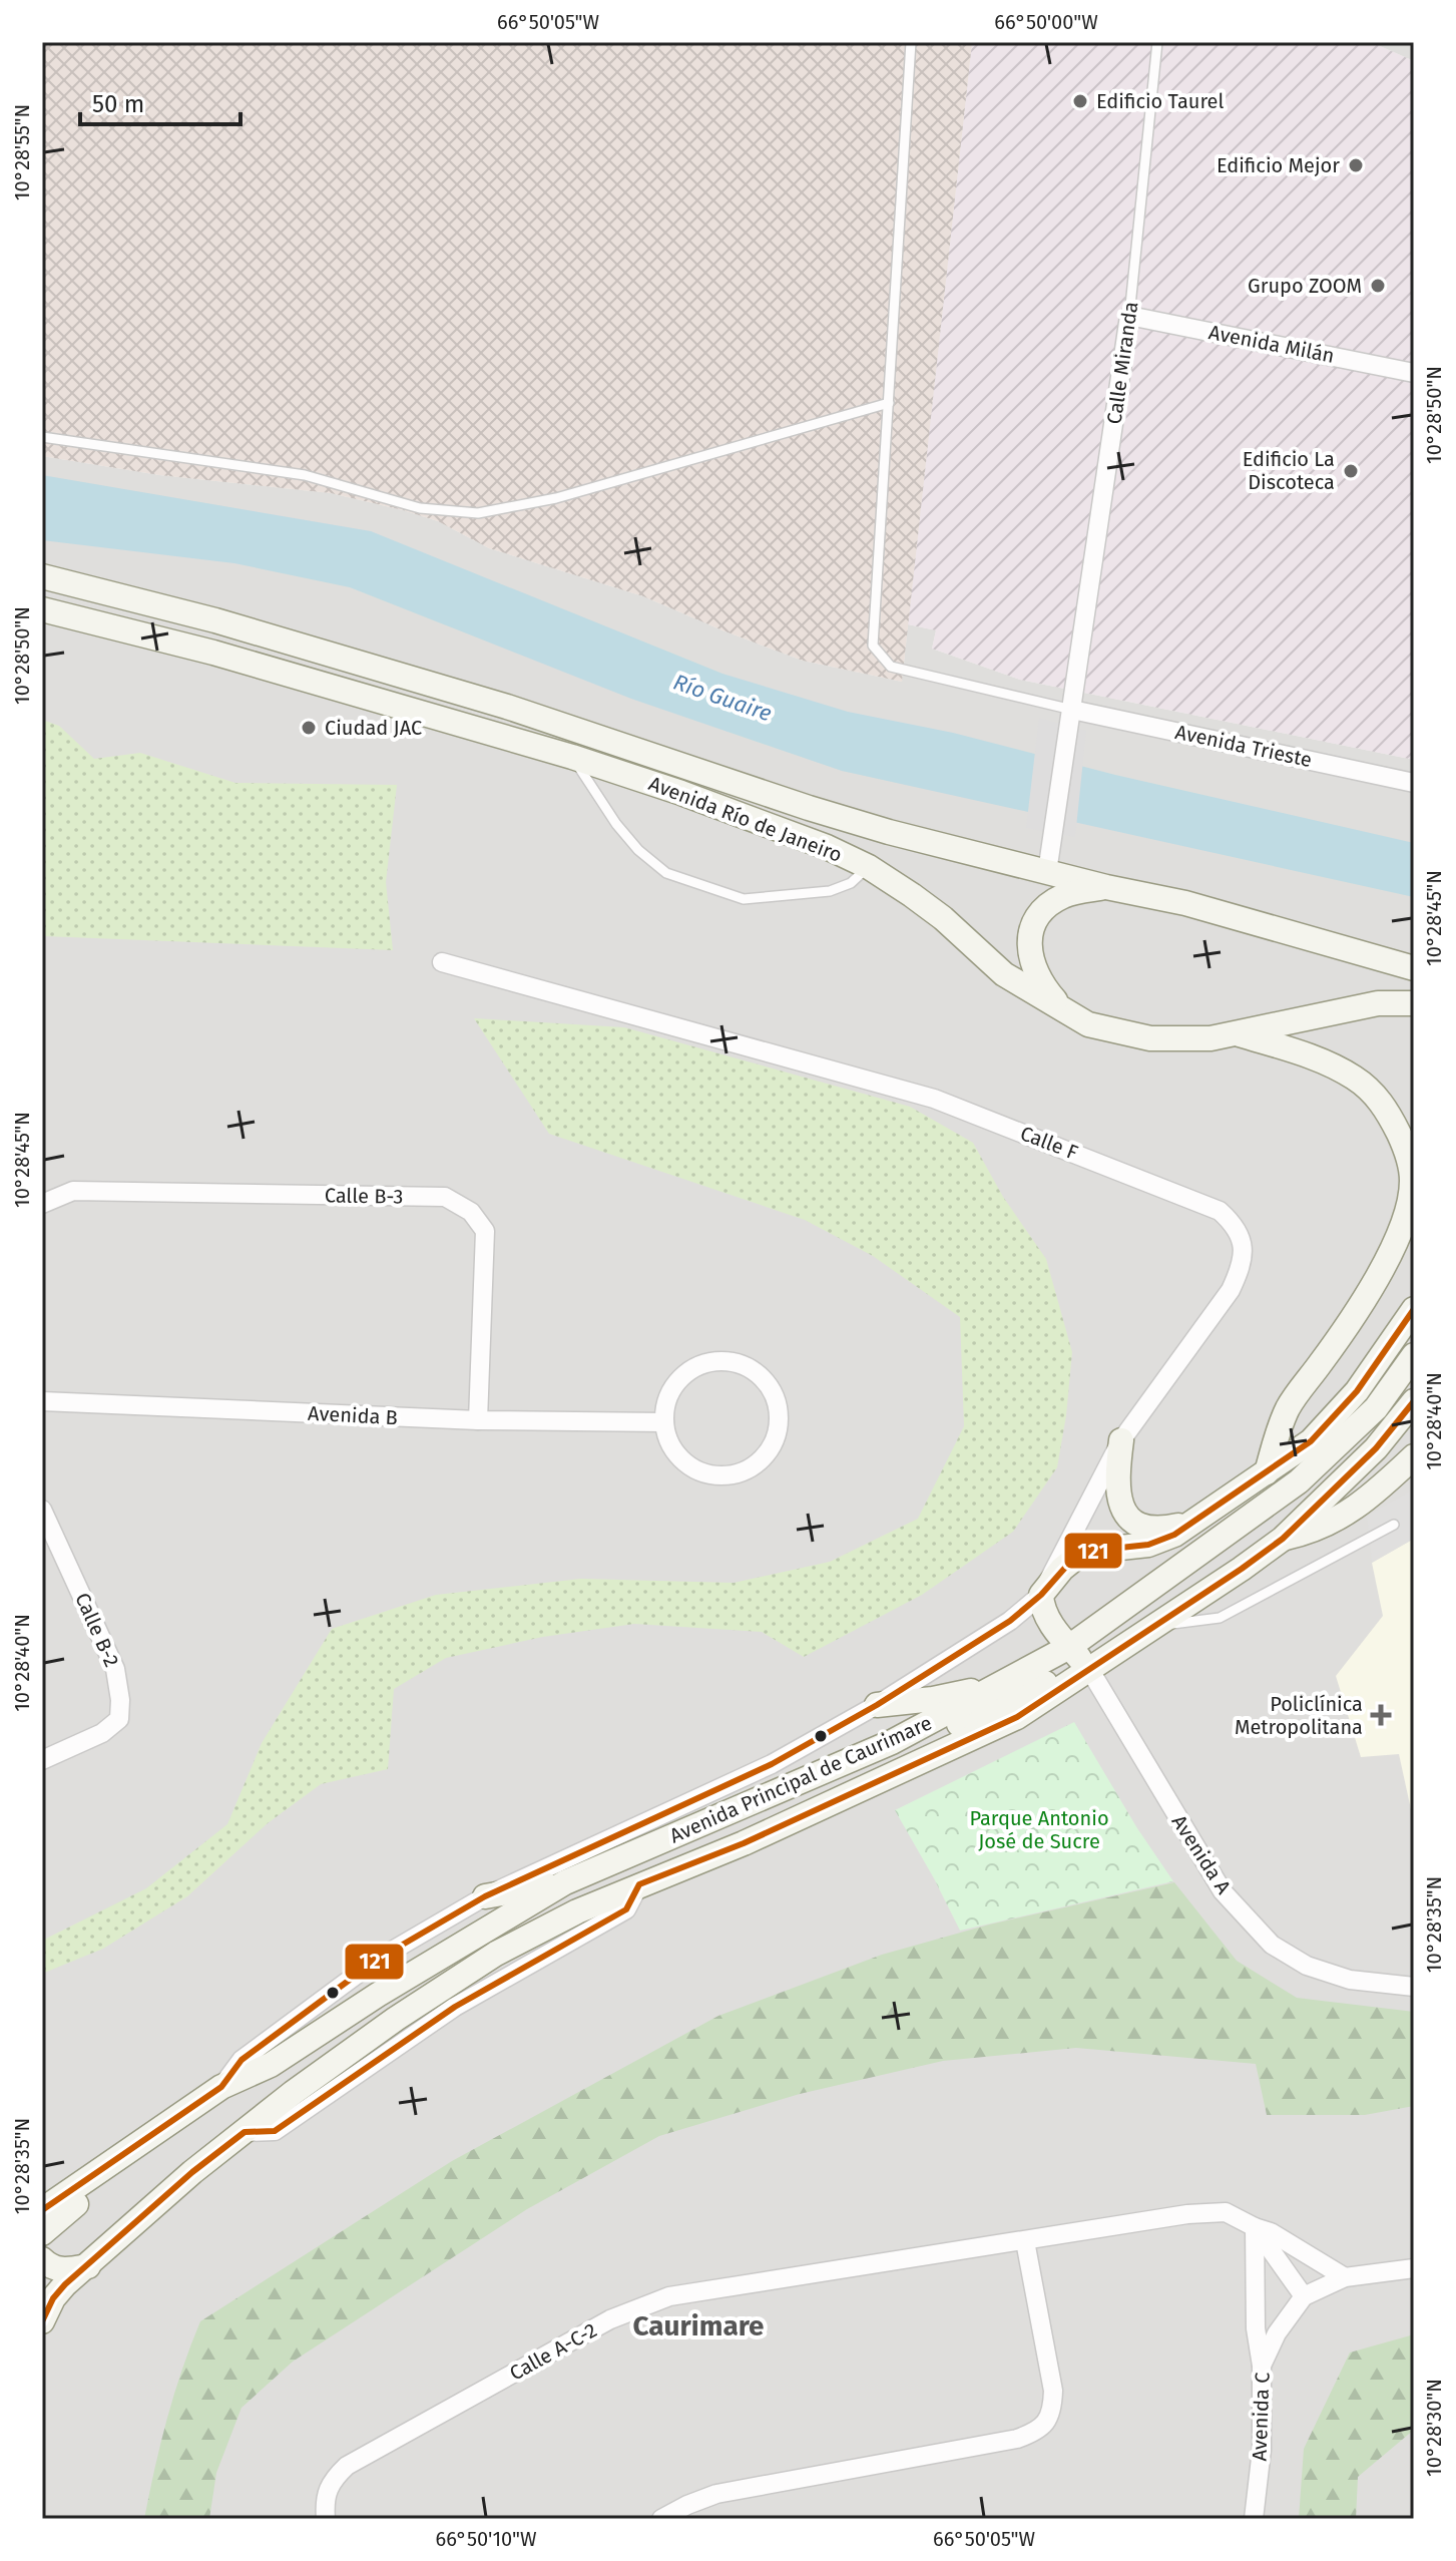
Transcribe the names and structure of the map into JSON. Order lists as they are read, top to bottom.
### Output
{
  "streets": {
    "main road": ["Avenida Río de Janeiro", "Avenida Principal de Caurimare"],
    "street": [
      "Avenida Milán",
      "Calle Miranda",
      "Avenida Trieste",
      "Calle F",
      "Calle B-3",
      "Avenida B",
      "Calle B-2",
      "Avenida A",
      "Calle A-C-2",
      "Avenida C"
    ]
  },
  "crossings": [
    ["Avenida Milán", "Calle Miranda"],
    ["Calle Miranda", "Avenida Trieste"],
    ["Calle Miranda", "Avenida Río de Janeiro"],
    ["Calle F", "Avenida Principal de Caurimare"],
    ["Calle B-3", "Avenida B"],
    ["Avenida Principal de Caurimare", "Avenida A"],
    ["Calle A-C-2", "Avenida C"]
  ],
  "districts": ["Caurimare"],
  "water": ["Río Guaire"],
  "parks": ["Parque Antonio José de Sucre"],
  "places": {
    "other": [
      "Edificio Taurel",
      "Edificio Mejor",
      "Grupo ZOOM",
      "Edificio La Discoteca",
      "Ciudad JAC"
    ],
    "health": ["Policlínica Metropolitana"]
  },
  "lines": ["transit line 121"],
  "scale_bar": "50 m",
  "coordinates": [
    "66°50'05\"W",
    "66°50'00\"W",
    "10°28'55\"N",
    "10°28'50\"N",
    "10°28'45\"N",
    "10°28'40\"N",
    "10°28'35\"N",
    "10°28'30\"N",
    "66°50'10\"W"
  ]
}
